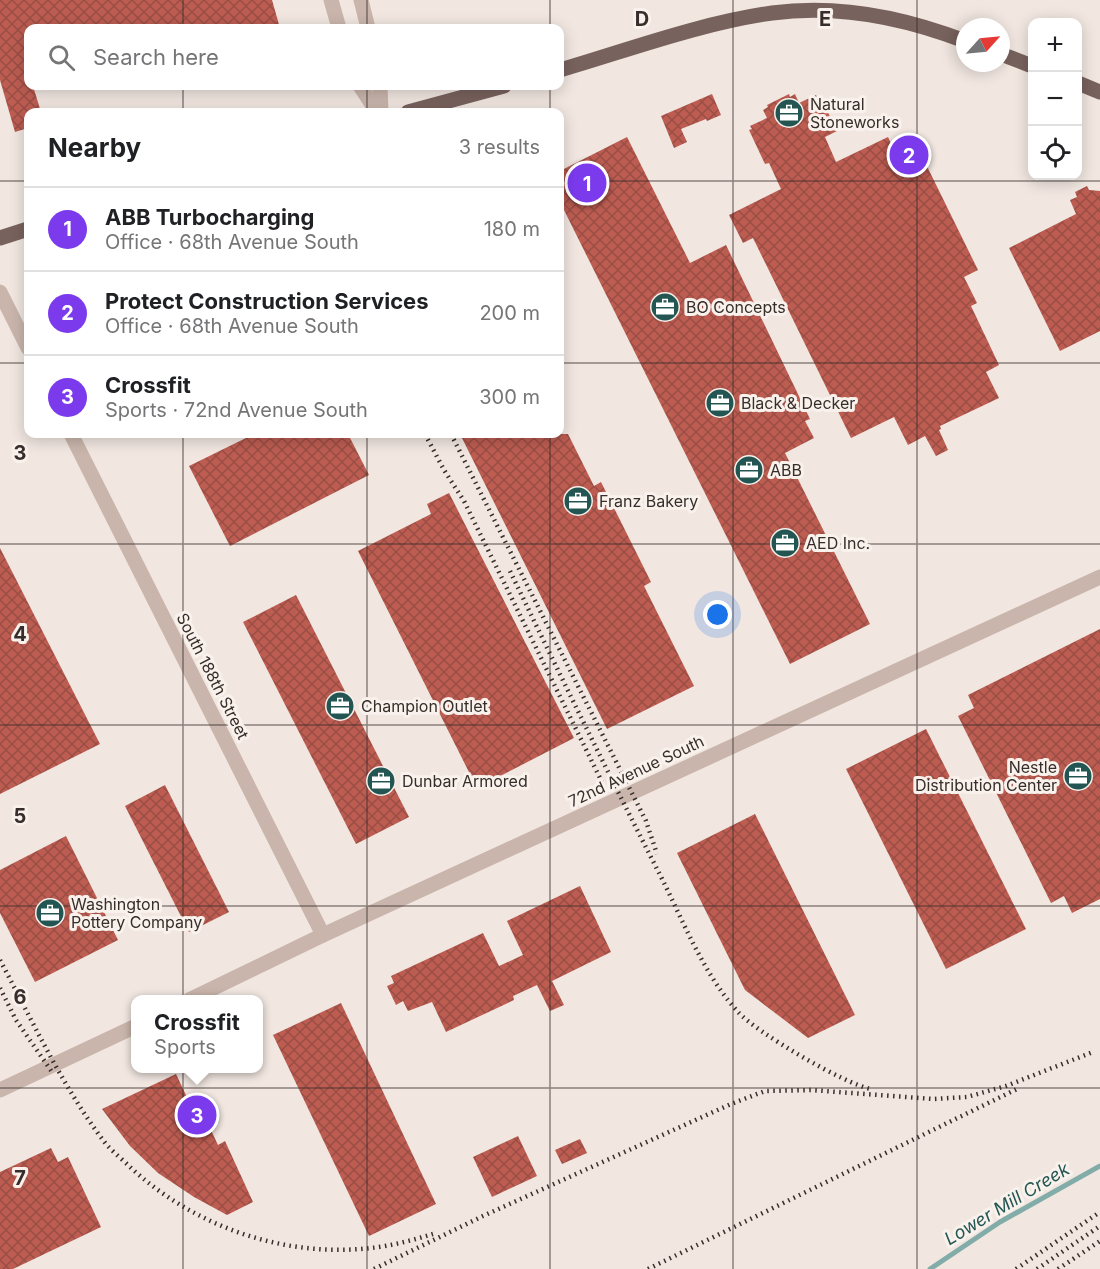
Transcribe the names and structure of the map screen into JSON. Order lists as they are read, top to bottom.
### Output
{
  "streets": {
    "street": ["South 188th Street", "72nd Avenue South"]
  },
  "crossings": [
    ["South 188th Street", "72nd Avenue South"]
  ],
  "water": ["Lower Mill Creek"],
  "places": {
    "office": [
      "Natural Stoneworks",
      "BO Concepts",
      "Black & Decker",
      "ABB",
      "Franz Bakery",
      "AED Inc.",
      "Champion Outlet",
      "Nestle Distribution Center",
      "Dunbar Armored",
      "Washington Pottery Company"
    ]
  },
  "north": "top right",
  "page": {
    "map_buttons": ["+", "−"],
    "search": "Search here",
    "heading": ["Nearby", "3 results"],
    "pins": ["2", "1", "3"],
    "list": [
      {
        "mark": "1",
        "name": "ABB Turbocharging",
        "note": "Office · 68th Avenue South",
        "value": "180 m"
      },
      {
        "mark": "2",
        "name": "Protect Construction Services",
        "note": "Office · 68th Avenue South",
        "value": "200 m"
      },
      {
        "mark": "3",
        "name": "Crossfit",
        "note": "Sports · 72nd Avenue South",
        "value": "300 m"
      }
    ],
    "popup": ["Crossfit", "Sports"]
  },
  "grid": {
    "columns": ["D", "E"],
    "rows": [
      "3",
      "4",
      "5",
      "6",
      "7"
    ]
  }
}
